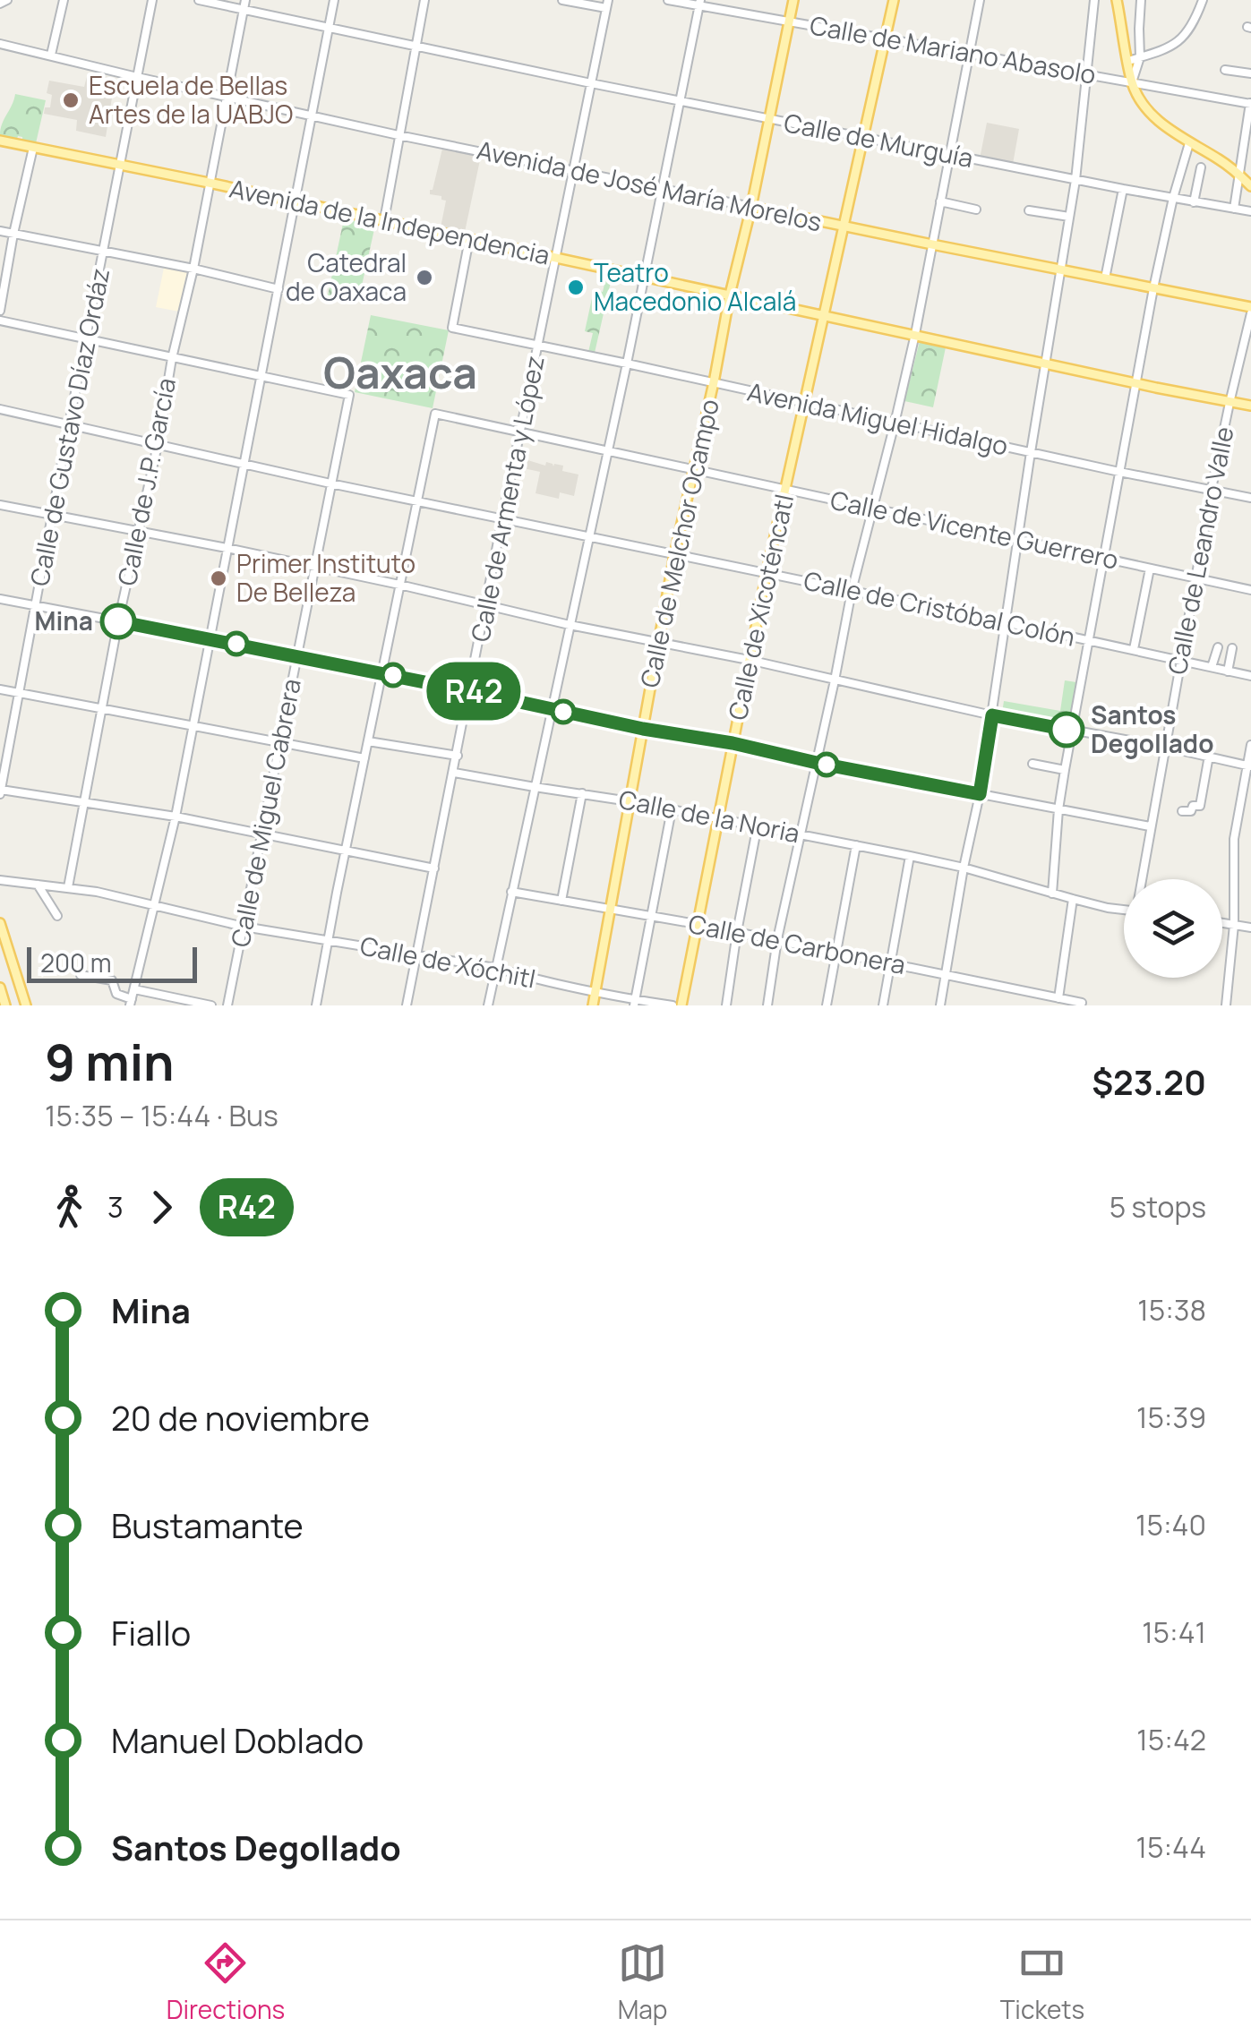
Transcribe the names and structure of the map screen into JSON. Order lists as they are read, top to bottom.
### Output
{
  "streets": {
    "main road": [
      "Avenida de José María Morelos",
      "Avenida de la Independencia",
      "Calle de Melchor Ocampo",
      "Calle de Xicoténcatl"
    ],
    "street": [
      "Calle de Mariano Abasolo",
      "Calle de Murguía",
      "Avenida Miguel Hidalgo",
      "Calle de Gustavo Díaz Ordáz",
      "Calle de J.P. García",
      "Calle de Armenta y López",
      "Calle de Vicente Guerrero",
      "Calle de Leandro Valle",
      "Calle de Cristóbal Colón",
      "Calle de Miguel Cabrera",
      "Calle de la Noria",
      "Calle de Carbonera",
      "Calle de Xóchitl"
    ]
  },
  "crossings": [
    ["Calle de Mariano Abasolo", "Calle de Melchor Ocampo"],
    ["Calle de Mariano Abasolo", "Calle de Xicoténcatl"],
    ["Calle de Murguía", "Calle de J.P. García"],
    ["Calle de Murguía", "Calle de Armenta y López"],
    ["Calle de Murguía", "Calle de Melchor Ocampo"],
    ["Calle de Murguía", "Calle de Xicoténcatl"],
    ["Avenida de José María Morelos", "Calle de Gustavo Díaz Ordáz"],
    ["Avenida de José María Morelos", "Calle de J.P. García"],
    ["Avenida de José María Morelos", "Calle de Armenta y López"],
    ["Avenida de José María Morelos", "Calle de Melchor Ocampo"],
    ["Avenida de José María Morelos", "Calle de Leandro Valle"],
    ["Avenida de José María Morelos", "Calle de Xicoténcatl"],
    ["Avenida de la Independencia", "Avenida Miguel Hidalgo"],
    ["Avenida de la Independencia", "Calle de Gustavo Díaz Ordáz"],
    ["Avenida de la Independencia", "Calle de J.P. García"],
    ["Avenida de la Independencia", "Calle de Armenta y López"],
    ["Avenida de la Independencia", "Calle de Melchor Ocampo"],
    ["Avenida de la Independencia", "Calle de Leandro Valle"],
    ["Avenida de la Independencia", "Calle de Xicoténcatl"],
    ["Avenida Miguel Hidalgo", "Calle de Armenta y López"],
    ["Avenida Miguel Hidalgo", "Calle de Melchor Ocampo"],
    ["Avenida Miguel Hidalgo", "Calle de Leandro Valle"],
    ["Avenida Miguel Hidalgo", "Calle de Xicoténcatl"],
    ["Calle de Gustavo Díaz Ordáz", "Calle de Cristóbal Colón"],
    ["Calle de J.P. García", "Calle de Cristóbal Colón"],
    ["Calle de J.P. García", "Calle de Xóchitl"],
    ["Calle de Armenta y López", "Calle de Vicente Guerrero"],
    ["Calle de Armenta y López", "Calle de Cristóbal Colón"],
    ["Calle de Armenta y López", "Calle de la Noria"],
    ["Calle de Armenta y López", "Calle de Xóchitl"],
    ["Calle de Vicente Guerrero", "Calle de Melchor Ocampo"],
    ["Calle de Vicente Guerrero", "Calle de Leandro Valle"],
    ["Calle de Vicente Guerrero", "Calle de Xicoténcatl"],
    ["Calle de Vicente Guerrero", "Calle de Cristóbal Colón"],
    ["Calle de Melchor Ocampo", "Calle de Cristóbal Colón"],
    ["Calle de Melchor Ocampo", "Calle de la Noria"],
    ["Calle de Melchor Ocampo", "Calle de Carbonera"],
    ["Calle de Melchor Ocampo", "Calle de Xóchitl"],
    ["Calle de Leandro Valle", "Calle de Cristóbal Colón"],
    ["Calle de Xicoténcatl", "Calle de Cristóbal Colón"],
    ["Calle de Xicoténcatl", "Calle de la Noria"],
    ["Calle de Xicoténcatl", "Calle de Carbonera"],
    ["Calle de Cristóbal Colón", "Calle de Miguel Cabrera"],
    ["Calle de Miguel Cabrera", "Calle de Xóchitl"]
  ],
  "districts": ["Oaxaca"],
  "places": [
    "Escuela de Bellas Artes de la UABJO",
    "Catedral de Oaxaca",
    "Teatro Macedonio Alcalá",
    "Primer Instituto De Belleza",
    "Mina",
    "Santos Degollado"
  ],
  "lines": ["bus line R42"],
  "scale_bar": "200 m",
  "page": {
    "on_map": "R42",
    "scale": "200 m",
    "heading": ["9 min", "15:35 – 15:44 · Bus", "$23.20"],
    "legs": ["3", "R42", "5 stops"],
    "list": [
      {
        "name": "Mina",
        "value": "15:38"
      },
      {
        "name": "20 de noviembre",
        "value": "15:39"
      },
      {
        "name": "Bustamante",
        "value": "15:40"
      },
      {
        "name": "Fiallo",
        "value": "15:41"
      },
      {
        "name": "Manuel Doblado",
        "value": "15:42"
      },
      {
        "name": "Santos Degollado",
        "value": "15:44"
      }
    ],
    "tabs": ["Directions", "Map", "Tickets"]
  }
}
